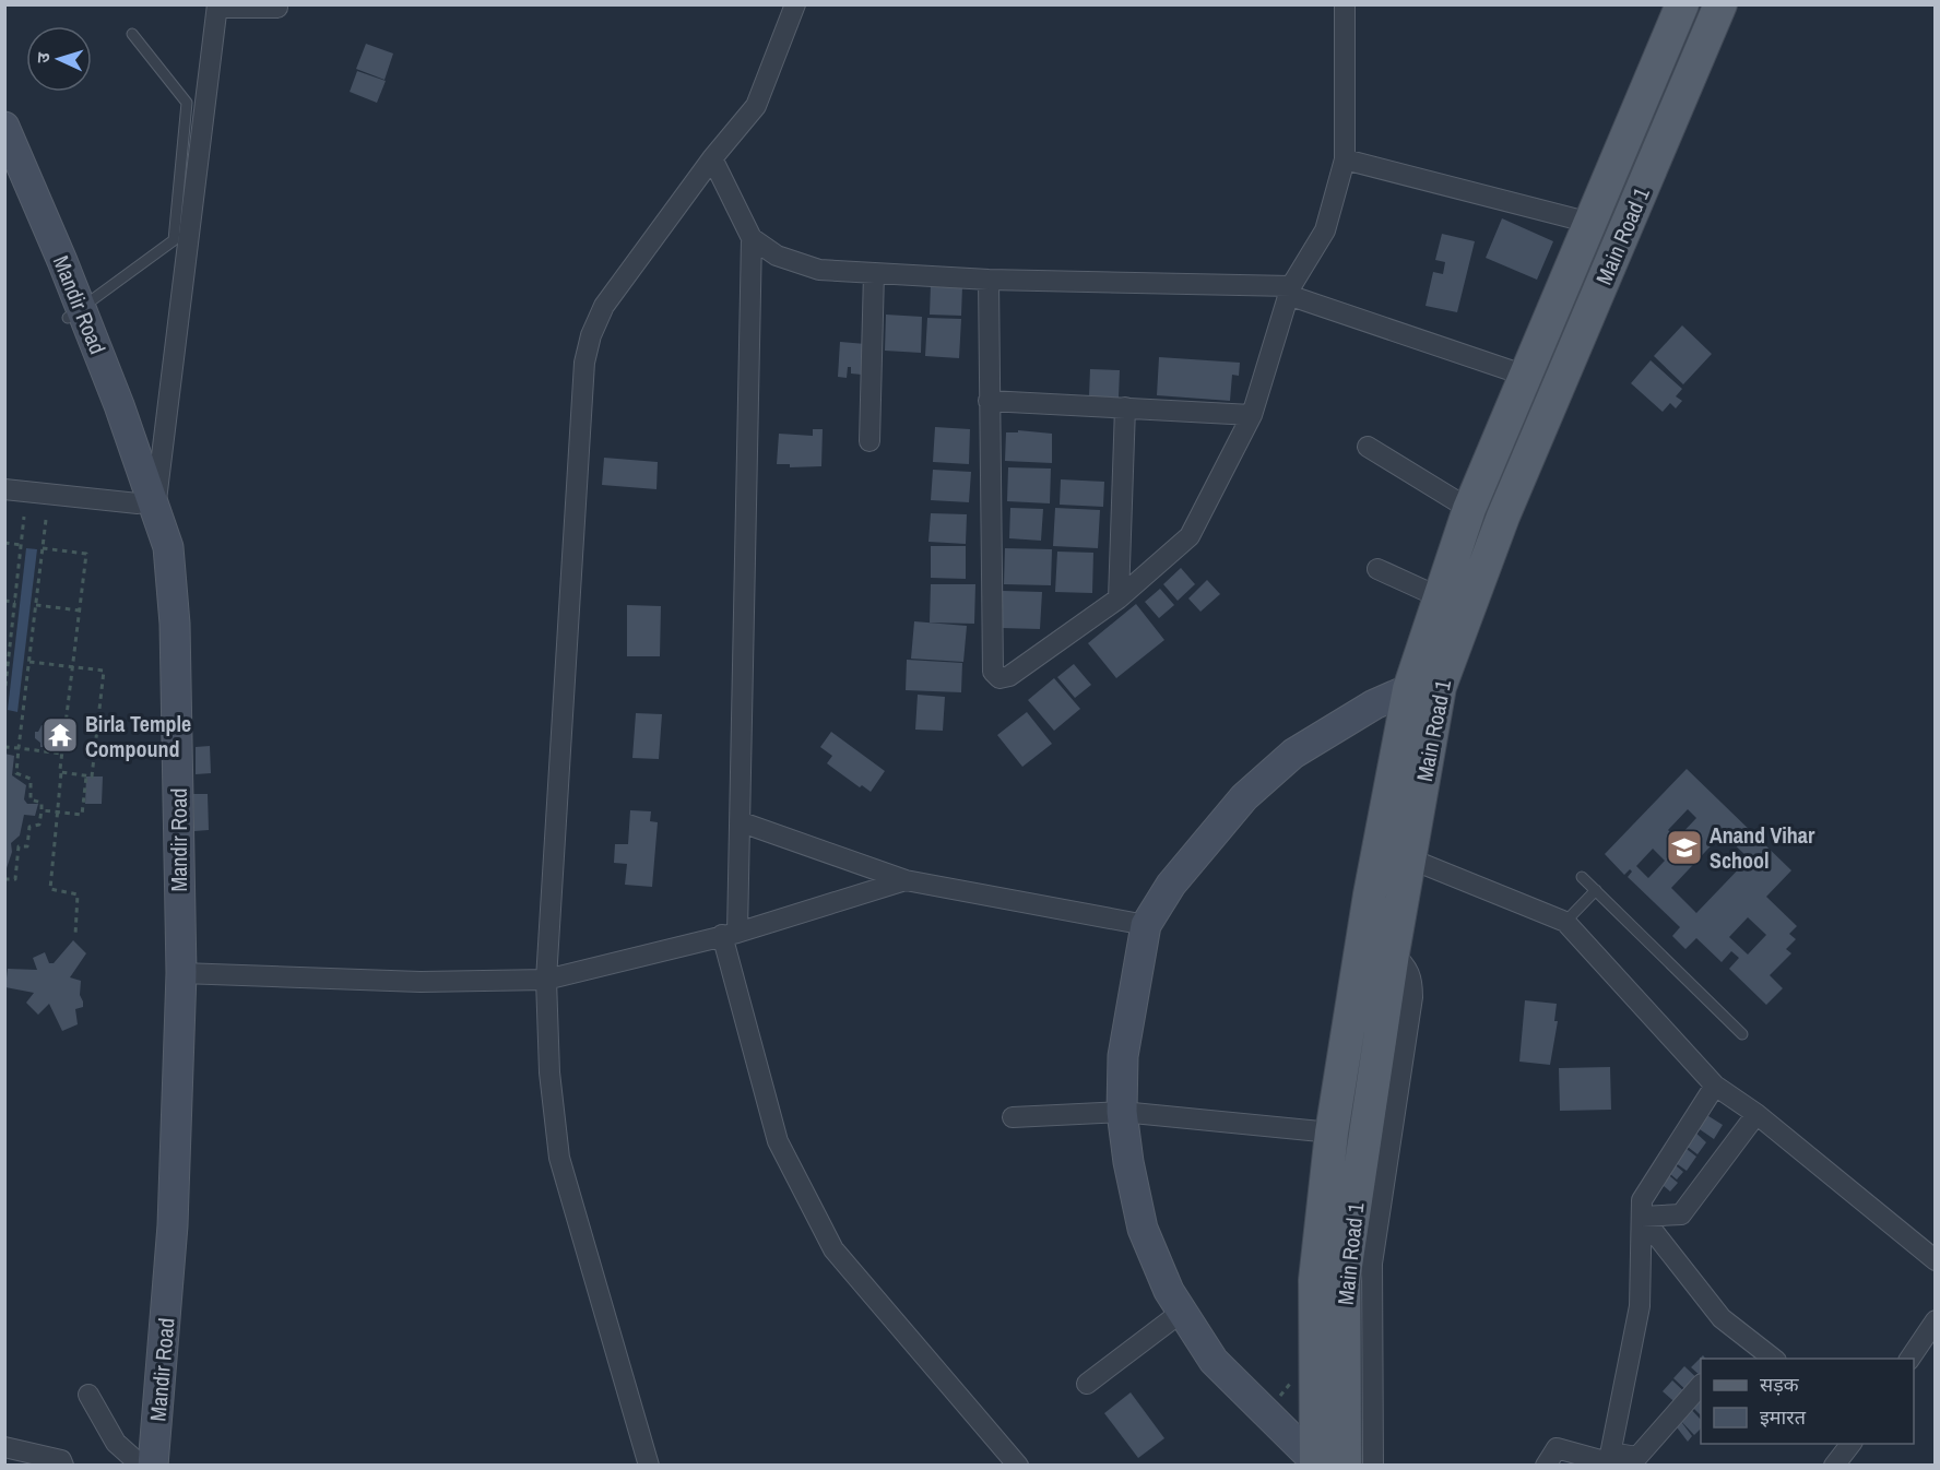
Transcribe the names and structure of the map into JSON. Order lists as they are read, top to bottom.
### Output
{
  "streets": {
    "main road": ["Main Road 1"],
    "street": ["Mandir Road"]
  },
  "places": {
    "temple": ["Birla Temple Compound"],
    "school or university": ["Anand Vihar School"]
  },
  "legend": ["सड़क", "इमारत"],
  "north": "left"
}
